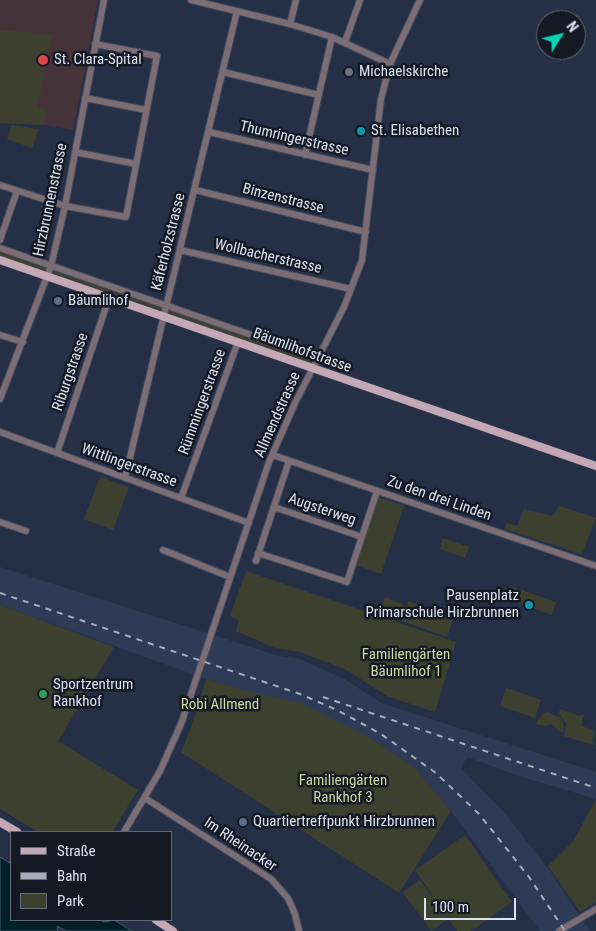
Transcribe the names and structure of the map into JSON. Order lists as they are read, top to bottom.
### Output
{
  "streets": {
    "main road": ["Bäumlihofstrasse"],
    "street": [
      "Thumringerstrasse",
      "Binzenstrasse",
      "Hirzbrunnenstrasse",
      "Käferholzstrasse",
      "Wollbacherstrasse",
      "Riburgstrasse",
      "Rümmingerstrasse",
      "Allmendstrasse",
      "Wittlingerstrasse",
      "Zu den drei Linden",
      "Augsterweg",
      "Im Rheinacker"
    ]
  },
  "crossings": [
    ["Thumringerstrasse", "Käferholzstrasse"],
    ["Thumringerstrasse", "Allmendstrasse"],
    ["Binzenstrasse", "Käferholzstrasse"],
    ["Binzenstrasse", "Allmendstrasse"],
    ["Hirzbrunnenstrasse", "Bäumlihofstrasse"],
    ["Käferholzstrasse", "Wollbacherstrasse"],
    ["Käferholzstrasse", "Bäumlihofstrasse"],
    ["Käferholzstrasse", "Wittlingerstrasse"],
    ["Wollbacherstrasse", "Allmendstrasse"],
    ["Bäumlihofstrasse", "Riburgstrasse"],
    ["Bäumlihofstrasse", "Rümmingerstrasse"],
    ["Bäumlihofstrasse", "Allmendstrasse"],
    ["Riburgstrasse", "Wittlingerstrasse"],
    ["Rümmingerstrasse", "Wittlingerstrasse"],
    ["Allmendstrasse", "Wittlingerstrasse"],
    ["Allmendstrasse", "Zu den drei Linden"],
    ["Allmendstrasse", "Augsterweg"],
    ["Allmendstrasse", "Im Rheinacker"]
  ],
  "parks": ["Familiengärten Bäumlihof 1", "Robi Allmend", "Familiengärten Rankhof 3"],
  "places": [
    "St. Clara-Spital",
    "Michaelskirche",
    "St. Elisabethen",
    "Bäumlihof",
    "Pausenplatz Primarschule Hirzbrunnen",
    "Sportzentrum Rankhof",
    "Quartiertreffpunkt Hirzbrunnen"
  ],
  "legend": ["Straße", "Bahn", "Park"],
  "scale_bar": "100 m",
  "north": "top right"
}
